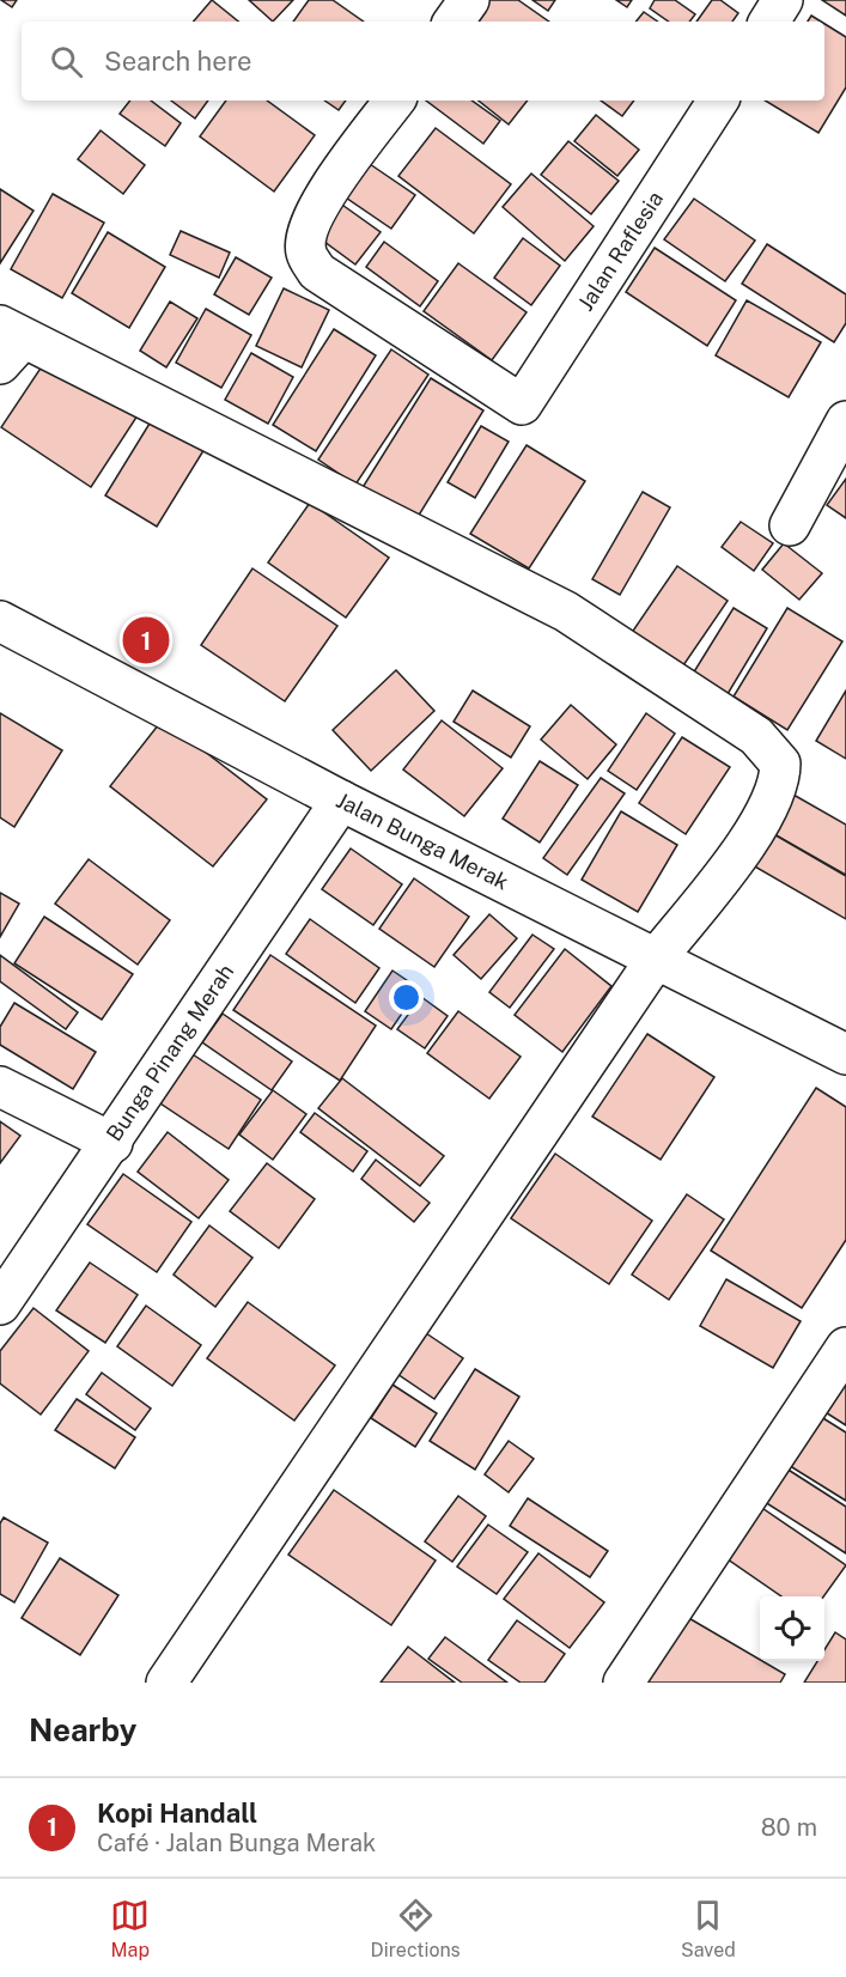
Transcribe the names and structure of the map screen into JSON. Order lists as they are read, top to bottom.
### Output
{
  "streets": {
    "street": ["Jalan Raflesia", "Jalan Bunga Merak", "Bunga Pinang Merah"]
  },
  "crossings": [
    ["Jalan Bunga Merak", "Bunga Pinang Merah"]
  ],
  "page": {
    "search": "Search here",
    "pins": "1",
    "heading": "Nearby",
    "list": [
      {
        "mark": "1",
        "name": "Kopi Handall",
        "note": "Café · Jalan Bunga Merak",
        "value": "80 m"
      }
    ],
    "nav": ["Map", "Directions", "Saved"]
  }
}
